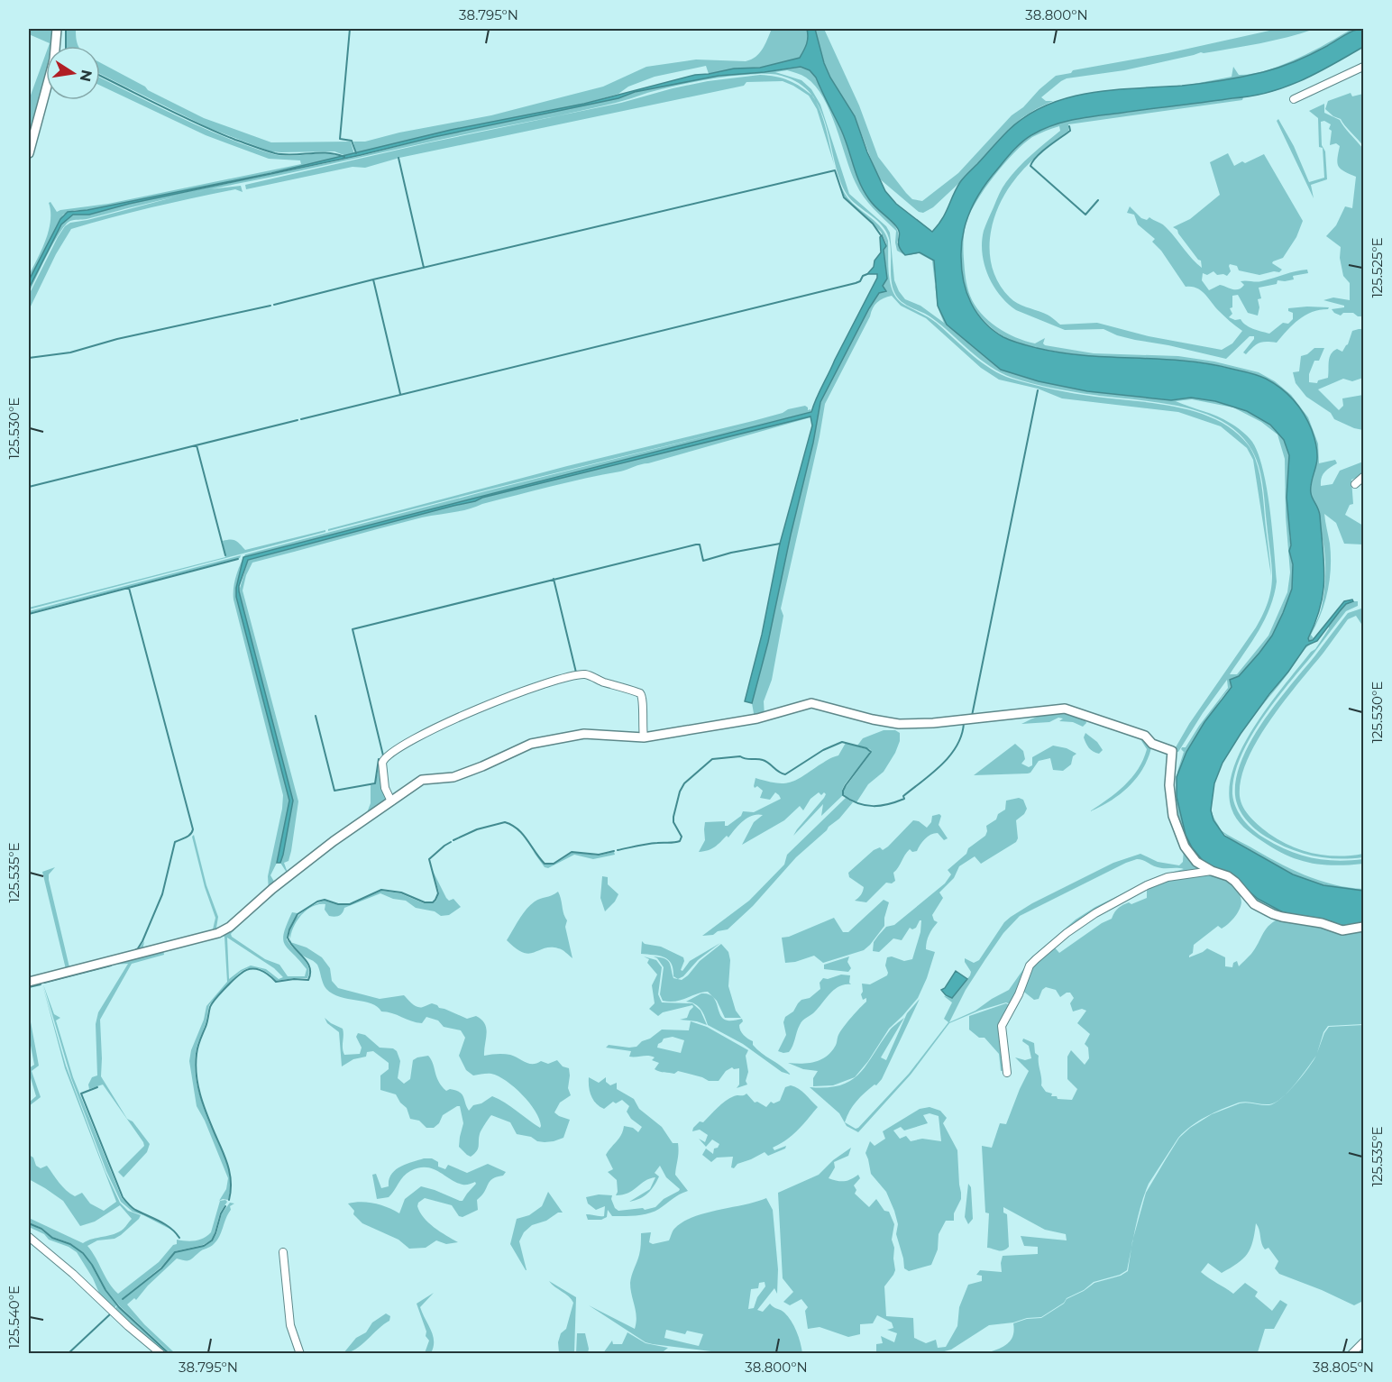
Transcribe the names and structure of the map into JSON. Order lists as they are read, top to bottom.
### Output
{
  "north": "right",
  "coordinates": [
    "38.795°N",
    "38.800°N",
    "125.525°E",
    "125.530°E",
    "125.535°E",
    "125.540°E",
    "38.805°N"
  ]
}
